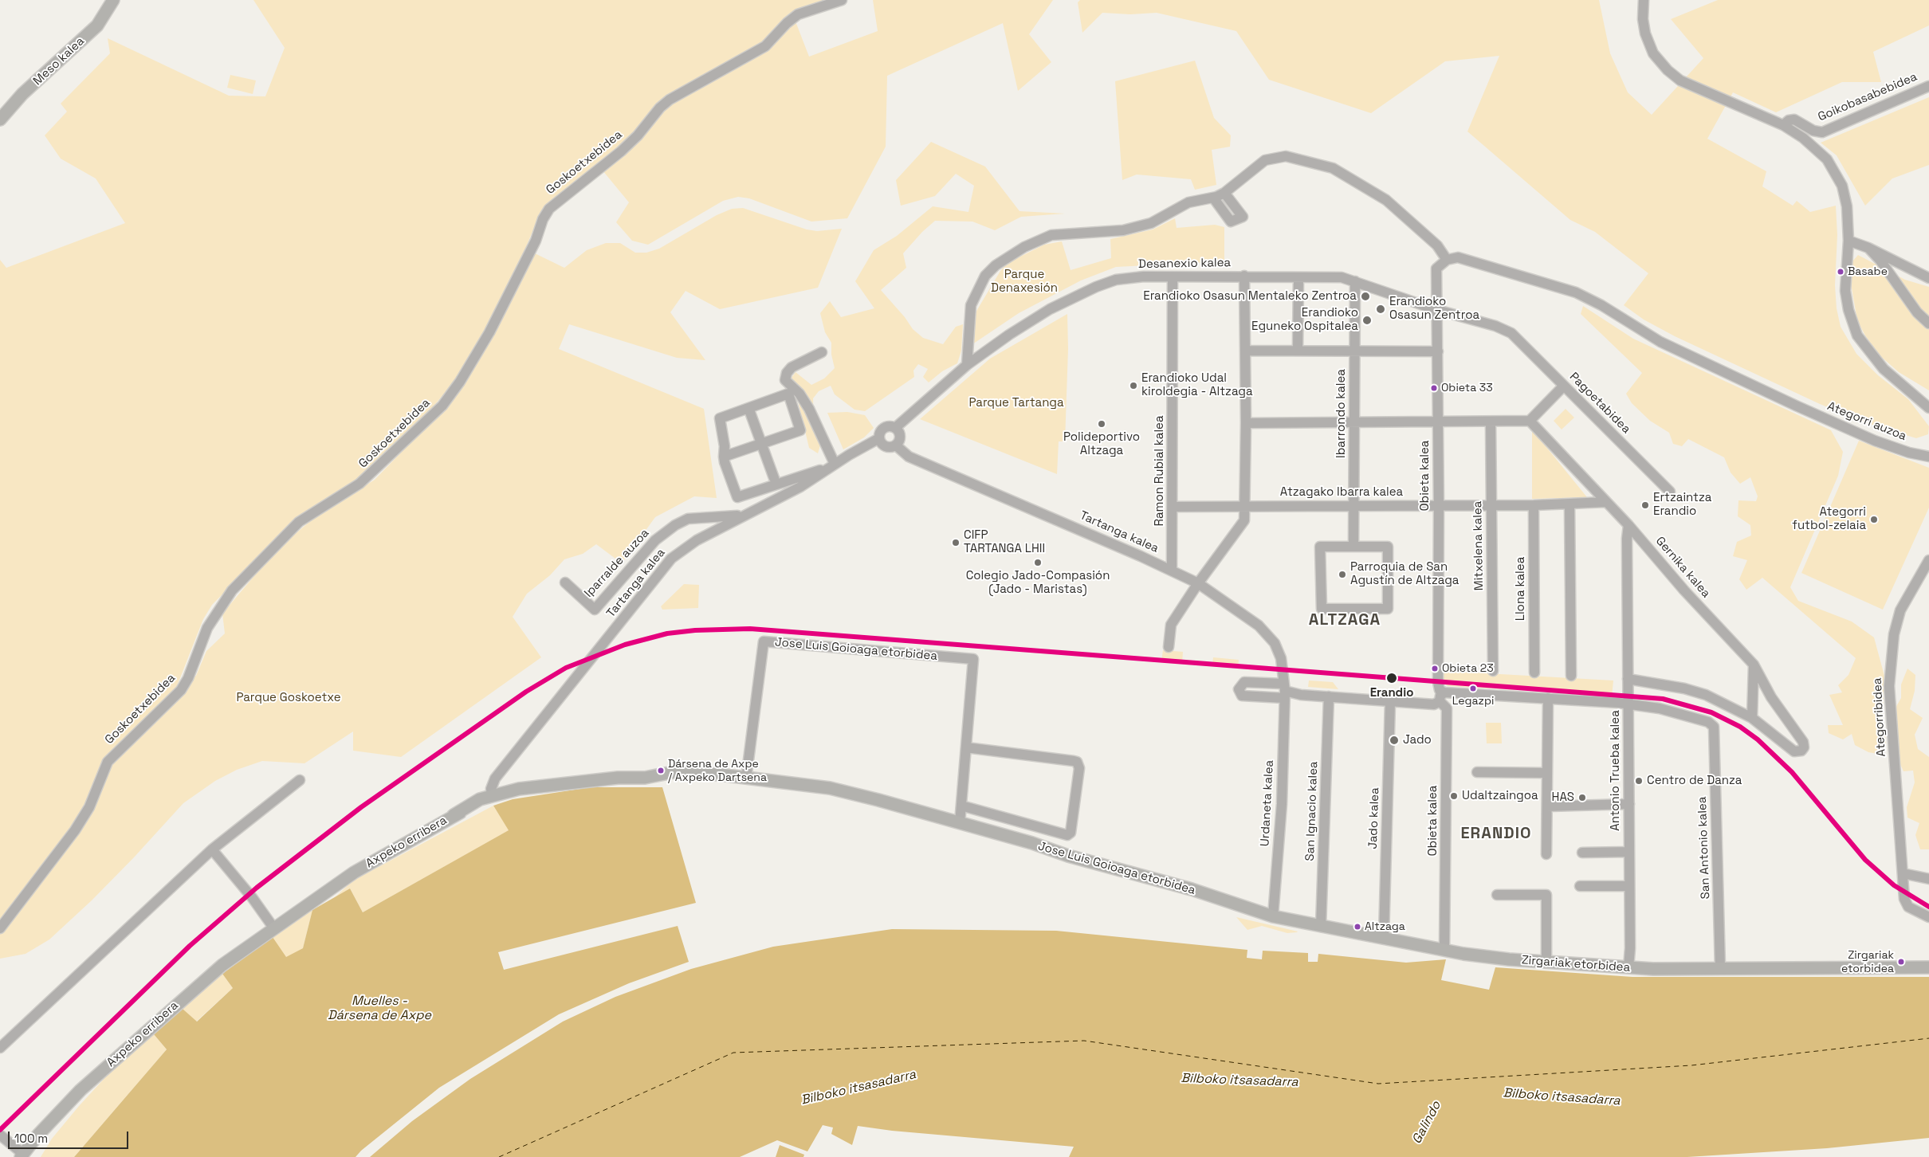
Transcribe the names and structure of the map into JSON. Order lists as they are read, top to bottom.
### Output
{
  "streets": {
    "main road": [
      "Meso kalea",
      "Jose Luis Goioaga etorbidea",
      "Axpeko erribera",
      "Zirgariak etorbidea"
    ],
    "street": [
      "Goikobasabebidea",
      "Goskoetxebidea",
      "Desanexio kalea",
      "Pagoetabidea",
      "Ibarrondo kalea",
      "Ategorri auzoa",
      "Ramon Rubial kalea",
      "Obieta kalea",
      "Atzagako Ibarra kalea",
      "Tartanga kalea",
      "Mitxelena kalea",
      "Iparralde auzoa",
      "Gernika kalea",
      "Llona kalea",
      "Ategorribidea",
      "Antonio Trueba kalea",
      "Urdaneta kalea",
      "San Ignacio kalea",
      "Jado kalea",
      "San Antonio kalea"
    ]
  },
  "crossings": [
    ["Desanexio kalea", "Pagoetabidea"],
    ["Desanexio kalea", "Ibarrondo kalea"],
    ["Desanexio kalea", "Ramon Rubial kalea"],
    ["Desanexio kalea", "Obieta kalea"],
    ["Desanexio kalea", "Tartanga kalea"],
    ["Ibarrondo kalea", "Atzagako Ibarra kalea"],
    ["Ategorri auzoa", "Obieta kalea"],
    ["Ramon Rubial kalea", "Atzagako Ibarra kalea"],
    ["Ramon Rubial kalea", "Tartanga kalea"],
    ["Obieta kalea", "Atzagako Ibarra kalea"],
    ["Obieta kalea", "Zirgariak etorbidea"],
    ["Atzagako Ibarra kalea", "Mitxelena kalea"],
    ["Atzagako Ibarra kalea", "Gernika kalea"],
    ["Atzagako Ibarra kalea", "Llona kalea"],
    ["Tartanga kalea", "Iparralde auzoa"],
    ["Tartanga kalea", "Jose Luis Goioaga etorbidea"],
    ["Tartanga kalea", "Urdaneta kalea"],
    ["Gernika kalea", "Antonio Trueba kalea"],
    ["Jose Luis Goioaga etorbidea", "Urdaneta kalea"],
    ["Jose Luis Goioaga etorbidea", "San Ignacio kalea"],
    ["Jose Luis Goioaga etorbidea", "Axpeko erribera"],
    ["Jose Luis Goioaga etorbidea", "Zirgariak etorbidea"],
    ["Antonio Trueba kalea", "San Antonio kalea"],
    ["Antonio Trueba kalea", "Zirgariak etorbidea"],
    ["San Ignacio kalea", "Zirgariak etorbidea"],
    ["Jado kalea", "Zirgariak etorbidea"],
    ["San Antonio kalea", "Zirgariak etorbidea"]
  ],
  "districts": ["ALTZAGA", "ERANDIO"],
  "water": ["Muelles - Dársena de Axpe", "Bilboko itsasadarra", "Galindo"],
  "parks": ["Parque Denaxesión", "Parque Tartanga", "Parque Goskoetxe"],
  "places": [
    "Basabe",
    "Erandioko Osasun Mentaleko Zentroa",
    "Erandioko Osasun Zentroa",
    "Erandioko Eguneko Ospitalea",
    "Erandioko Udal kiroldegia - Altzaga",
    "Obieta 33",
    "Polideportivo Altzaga",
    "Ertzaintza Erandio",
    "Ategorri futbol-zelaia",
    "CIFP TARTANGA LHII",
    "Colegio Jado-Compasión (Jado - Maristas)",
    "Parroquia de San Agustín de Altzaga",
    "Obieta 23",
    "Erandio",
    "Legazpi",
    "Jado",
    "Dársena de Axpe / Axpeko Dartsena",
    "Centro de Danza",
    "Udaltzaingoa",
    "HAS",
    "Altzaga",
    "Zirgariak etorbidea"
  ],
  "scale_bar": "100 m"
}
